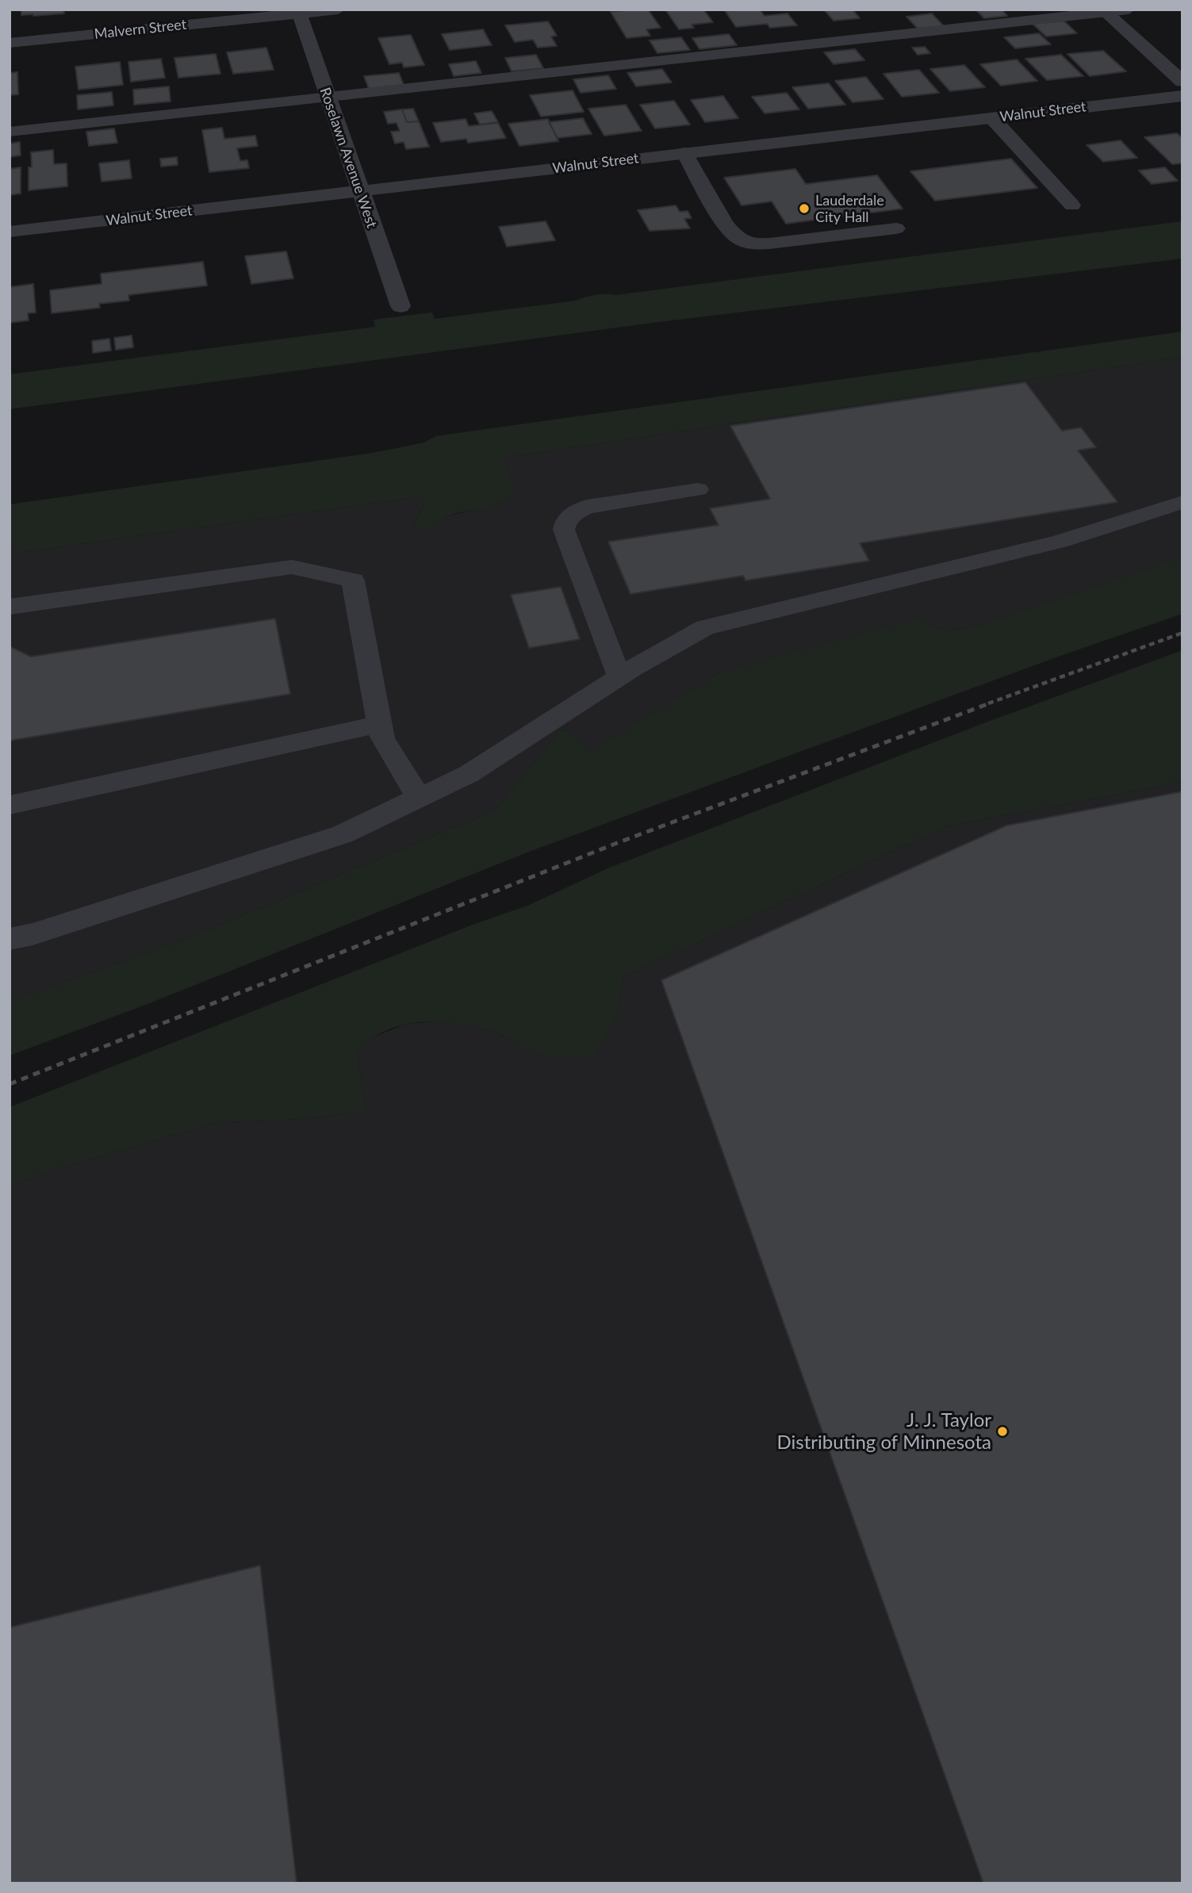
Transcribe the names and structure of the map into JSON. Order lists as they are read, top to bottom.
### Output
{
  "streets": {
    "street": ["Malvern Street", "Walnut Street", "Roselawn Avenue West"]
  },
  "crossings": [
    ["Malvern Street", "Roselawn Avenue West"],
    ["Walnut Street", "Roselawn Avenue West"]
  ],
  "places": ["Lauderdale City Hall", "J. J. Taylor Distributing of Minnesota"]
}
